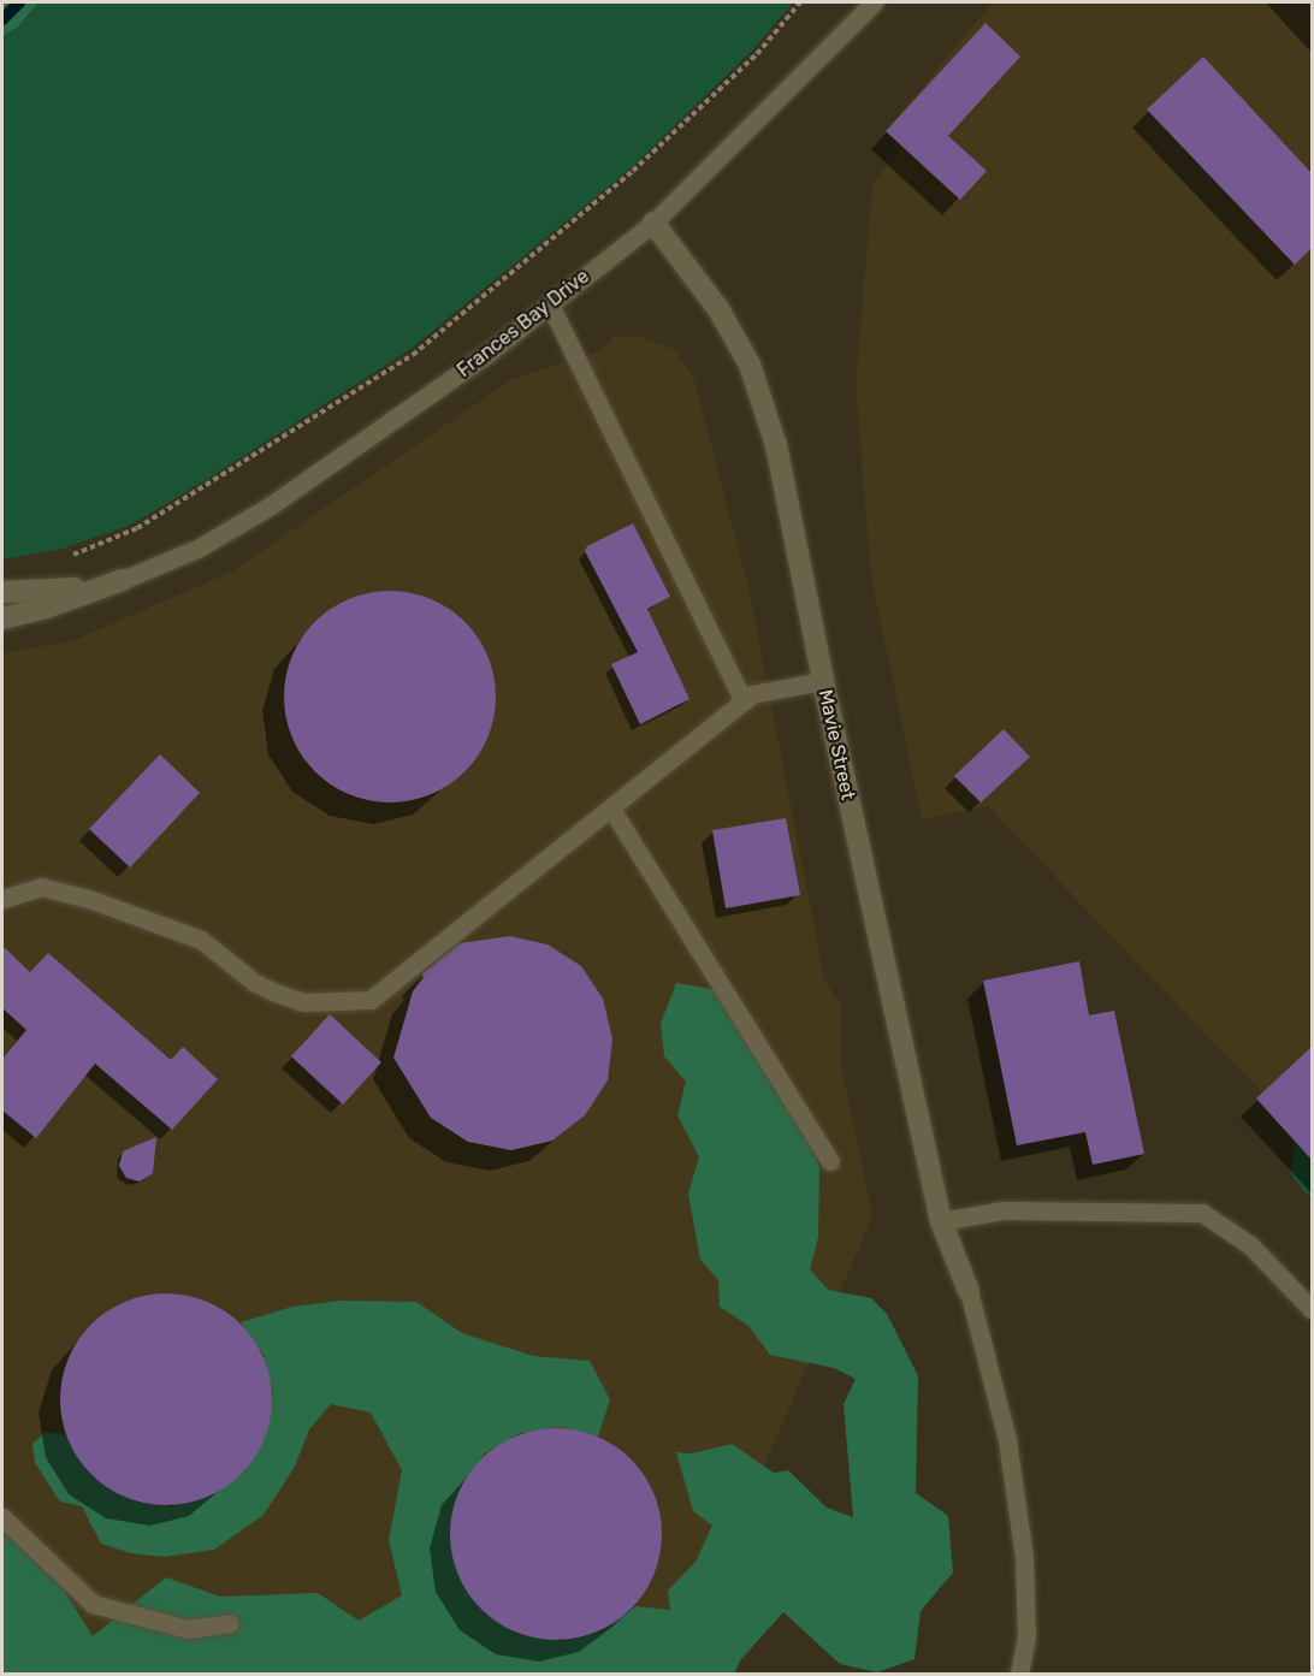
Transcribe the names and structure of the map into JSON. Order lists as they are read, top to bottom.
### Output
{
  "streets": {
    "street": ["Frances Bay Drive", "Mavie Street"]
  },
  "crossings": [
    ["Frances Bay Drive", "Mavie Street"]
  ]
}
